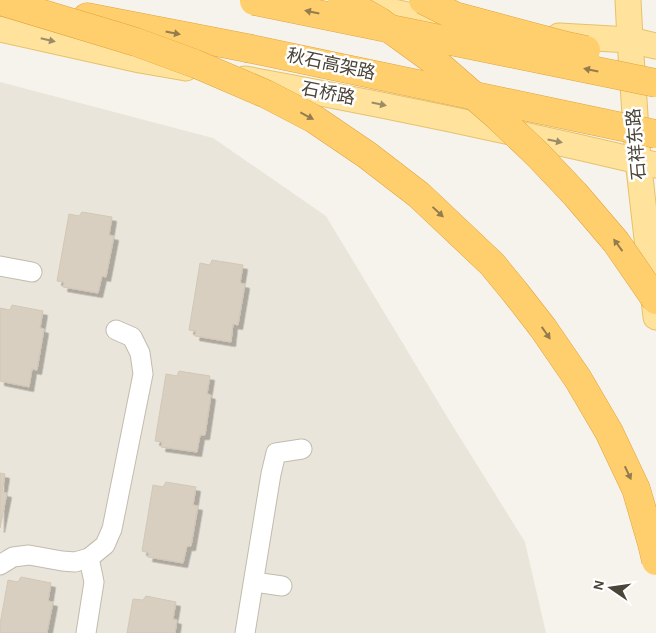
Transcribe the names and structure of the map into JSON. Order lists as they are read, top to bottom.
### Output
{
  "streets": {
    "highway": ["秋石高架路"],
    "main road": ["石桥路", "石祥东路"]
  },
  "crossings": [
    ["石桥路", "石祥东路"]
  ],
  "north": "left"
}
